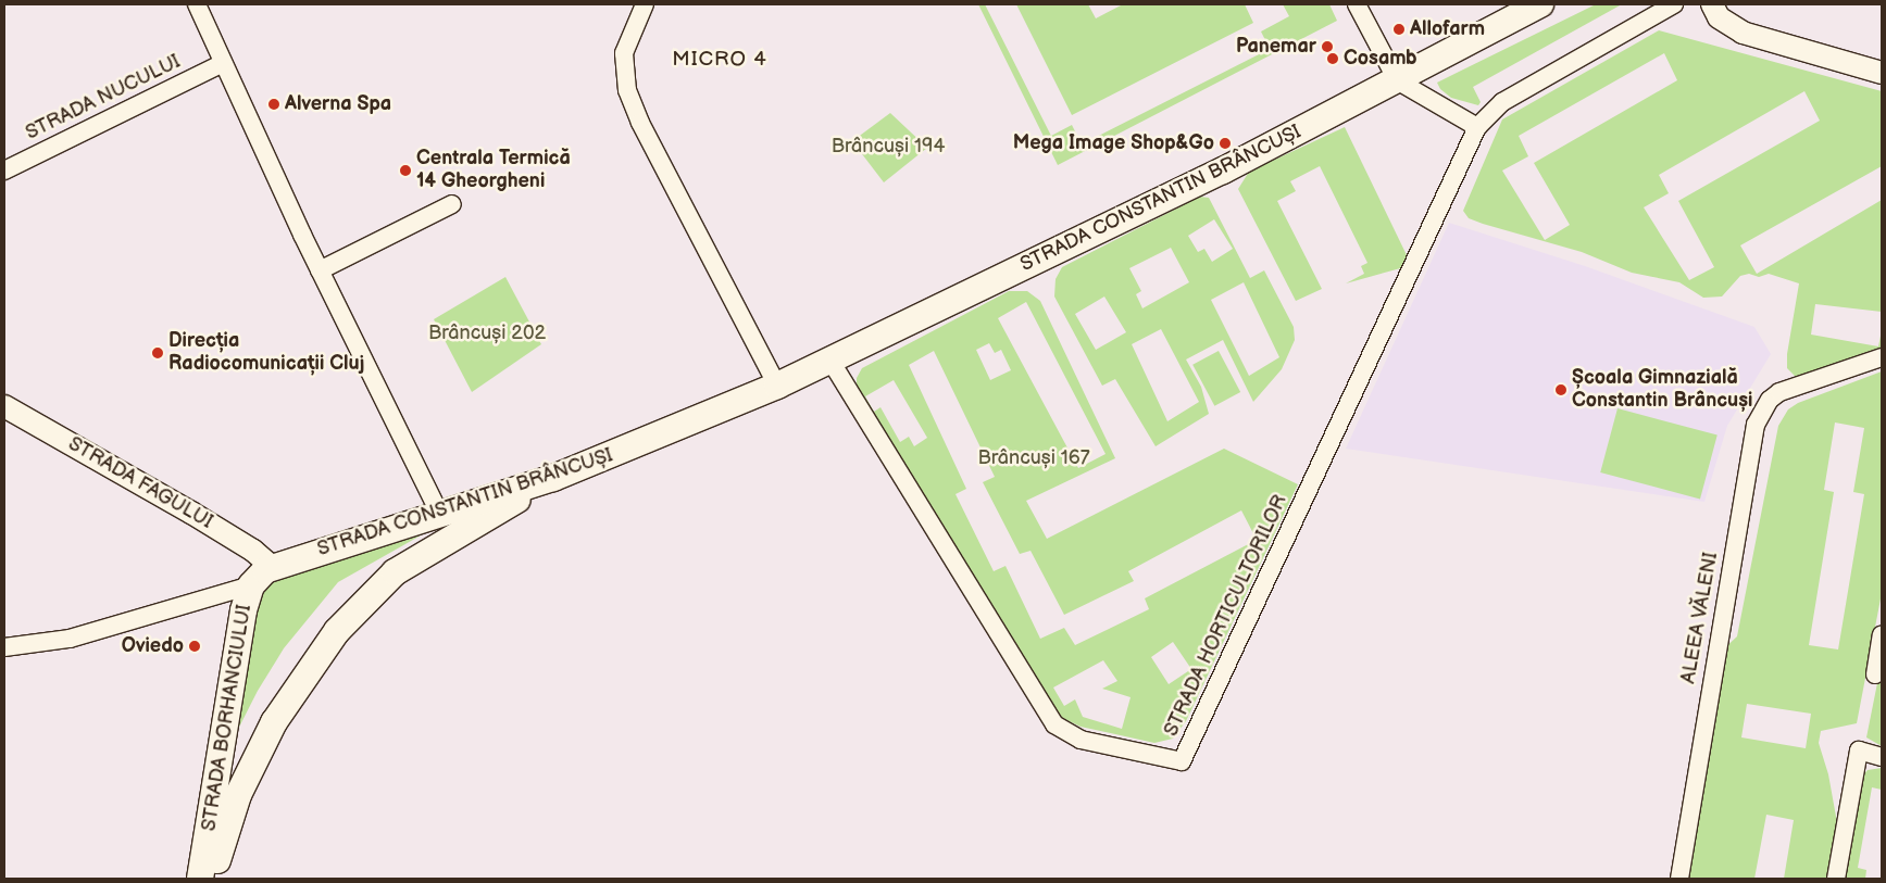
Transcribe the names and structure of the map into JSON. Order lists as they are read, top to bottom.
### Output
{
  "streets": {
    "main road": ["STRADA CONSTANTIN BRÂNCUȘI", "STRADA BORHANCIULUI"],
    "street": [
      "STRADA NUCULUI",
      "STRADA FAGULUI",
      "STRADA HORTICULTORILOR",
      "ALEEA VĂLENI"
    ]
  },
  "crossings": [
    ["STRADA CONSTANTIN BRÂNCUȘI", "STRADA FAGULUI"],
    ["STRADA CONSTANTIN BRÂNCUȘI", "STRADA HORTICULTORILOR"],
    ["STRADA CONSTANTIN BRÂNCUȘI", "STRADA BORHANCIULUI"],
    ["STRADA FAGULUI", "STRADA BORHANCIULUI"]
  ],
  "districts": ["MICRO 4"],
  "parks": ["Brâncuși 194", "Brâncuși 202", "Brâncuși 167"],
  "places": [
    "Allofarm",
    "Panemar",
    "Cosamb",
    "Alverna Spa",
    "Mega Image Shop&Go",
    "Centrala Termică 14 Gheorgheni",
    "Direcția Radiocomunicații Cluj",
    "Școala Gimnazială Constantin Brâncuși",
    "Oviedo"
  ]
}
